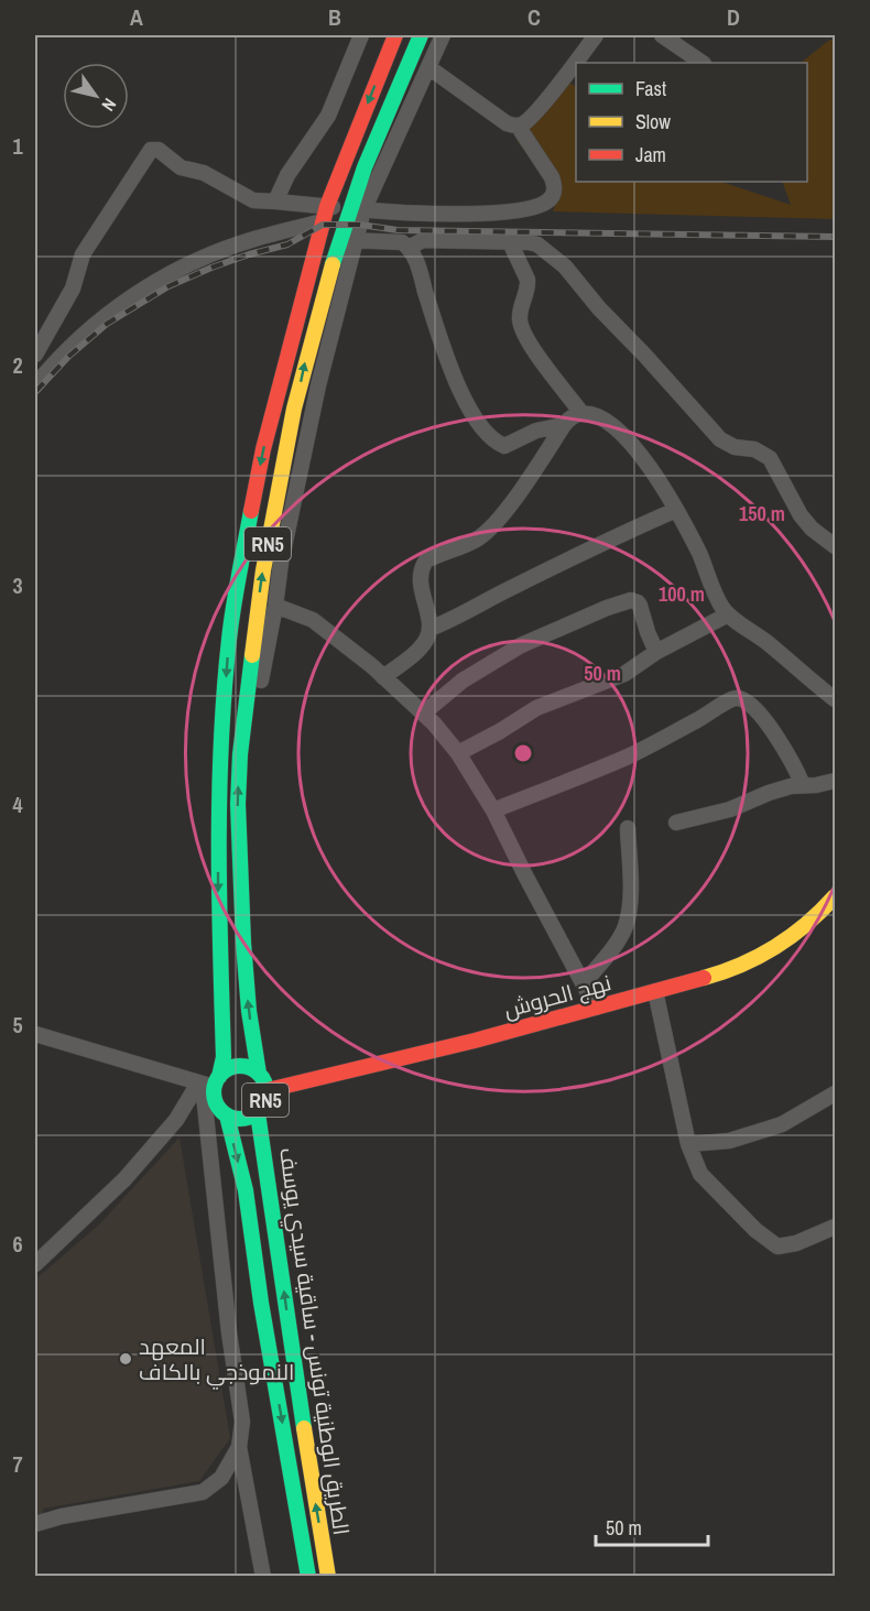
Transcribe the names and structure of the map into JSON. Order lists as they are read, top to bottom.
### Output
{
  "streets": {
    "main road": ["RN5", "نهج الحروش", "الطريق الوطنية تونس - ساقية سيدي يوسف"]
  },
  "crossings": [
    ["RN5", "نهج الحروش"],
    ["RN5", "الطريق الوطنية تونس - ساقية سيدي يوسف"],
    ["نهج الحروش", "الطريق الوطنية تونس - ساقية سيدي يوسف"]
  ],
  "places": ["المعهد النموذجي بالكاف"],
  "legend": ["Fast", "Slow", "Jam"],
  "scale_bar": "50 m",
  "north": "bottom right",
  "grid": {
    "columns": [
      "A",
      "B",
      "C",
      "D"
    ],
    "rows": [
      "1",
      "2",
      "3",
      "4",
      "5",
      "6",
      "7"
    ]
  },
  "rings": ["150 m", "100 m", "50 m"]
}
